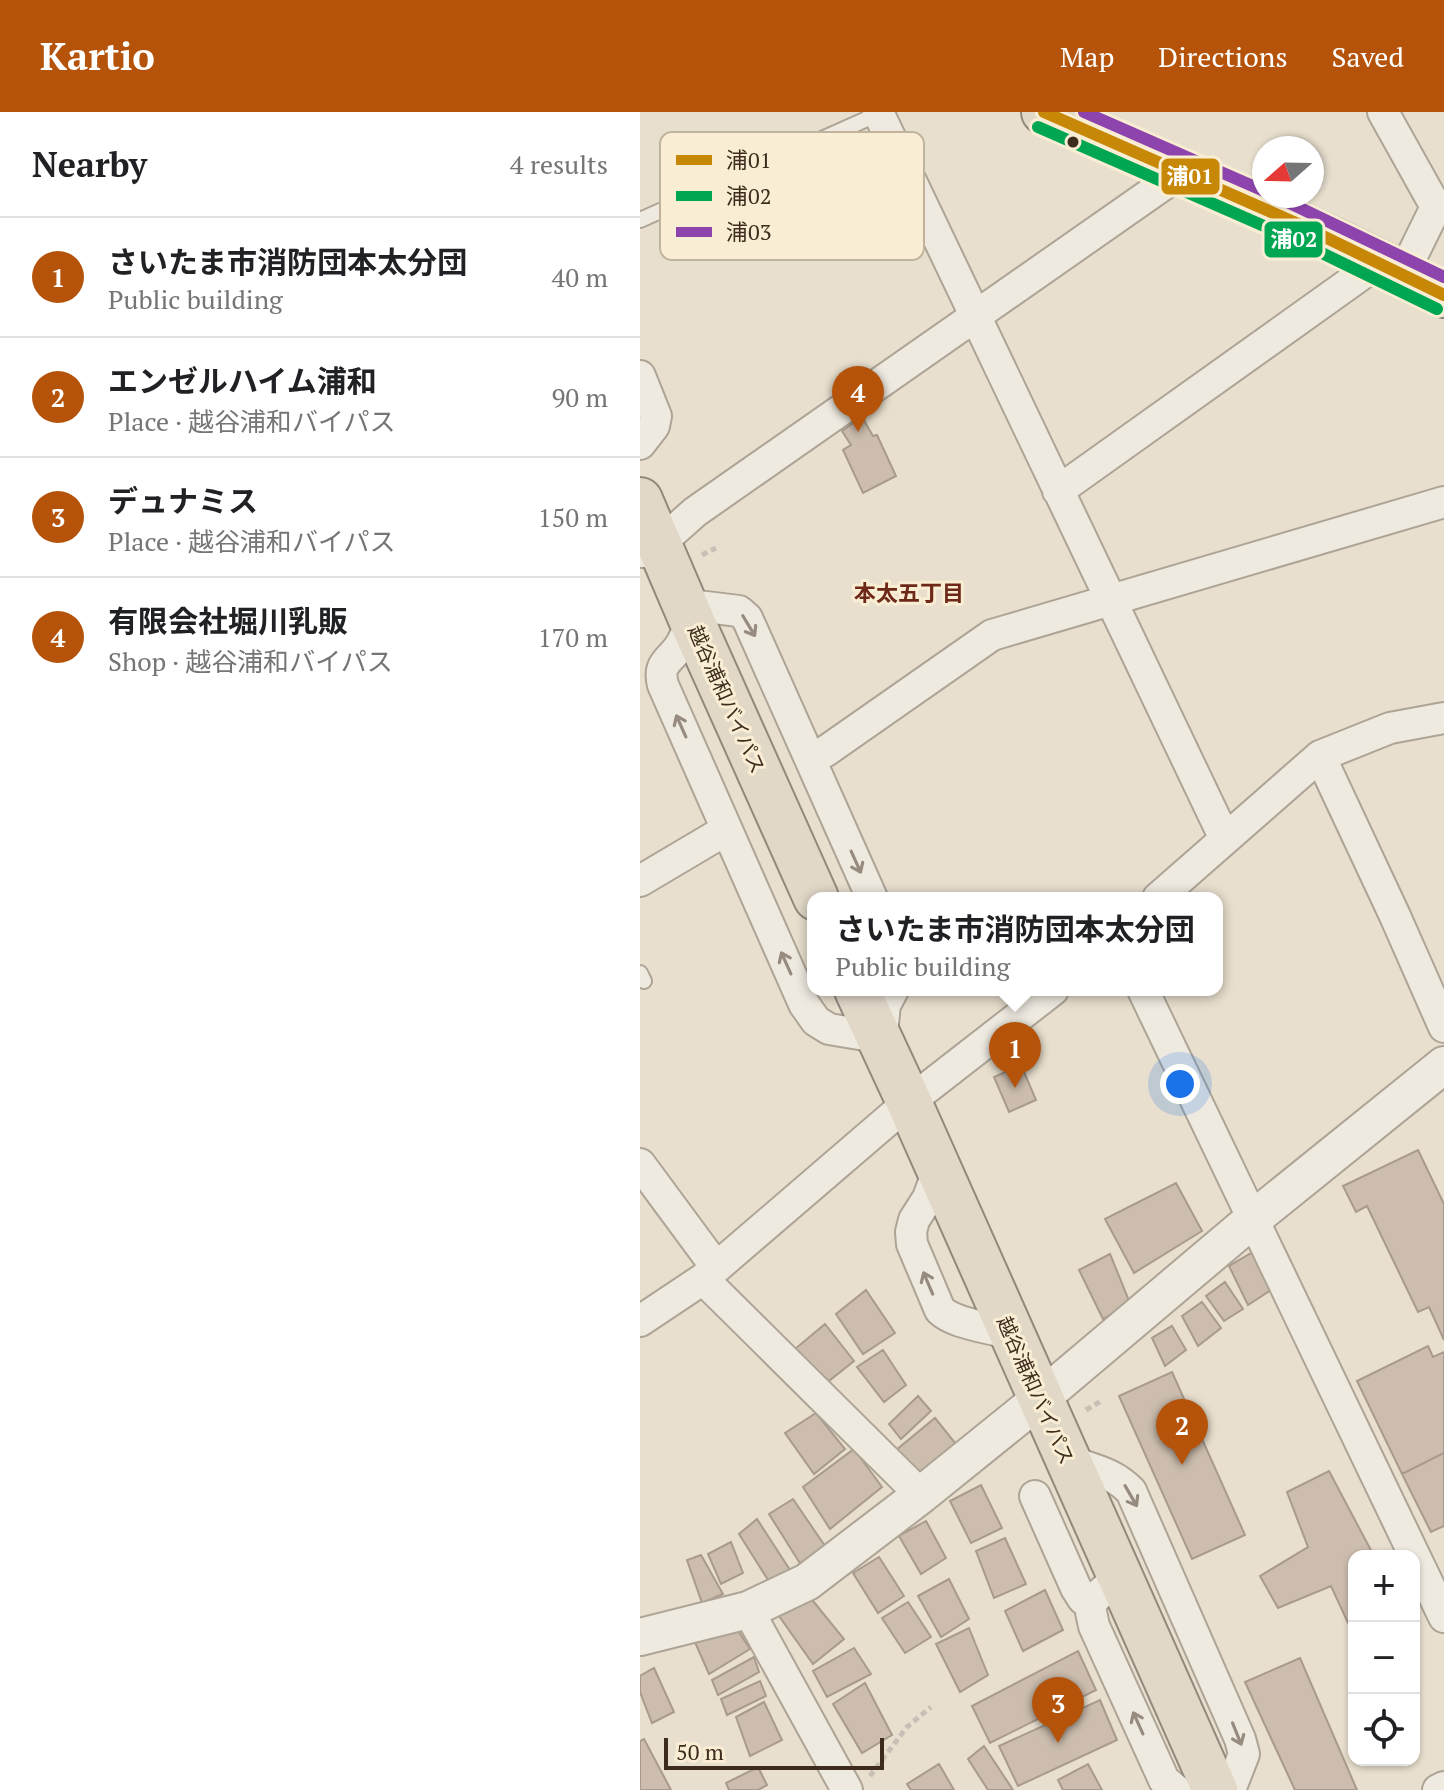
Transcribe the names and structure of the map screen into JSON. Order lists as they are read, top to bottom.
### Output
{
  "streets": {
    "highway": ["越谷浦和バイパス"]
  },
  "districts": ["本太五丁目"],
  "lines": ["transit line 浦01", "transit line 浦03", "transit line 浦02"],
  "legend": ["浦01", "浦02", "浦03"],
  "scale_bar": "50 m",
  "north": "left",
  "page": {
    "header": "Kartio",
    "nav": ["Map", "Directions", "Saved"],
    "heading": ["Nearby", "4 results"],
    "list": [
      {
        "mark": "1",
        "name": "さいたま市消防団本太分団",
        "note": "Public building",
        "value": "40 m"
      },
      {
        "mark": "2",
        "name": "エンゼルハイム浦和",
        "note": "Place · 越谷浦和バイパス",
        "value": "90 m"
      },
      {
        "mark": "3",
        "name": "デュナミス",
        "note": "Place · 越谷浦和バイパス",
        "value": "150 m"
      },
      {
        "mark": "4",
        "name": "有限会社堀川乳販",
        "note": "Shop · 越谷浦和バイパス",
        "value": "170 m"
      }
    ],
    "pins": [
      "4",
      "1",
      "2",
      "3"
    ],
    "popup": ["さいたま市消防団本太分団", "Public building"],
    "map_buttons": ["+", "−"],
    "scale": "50 m"
  }
}
